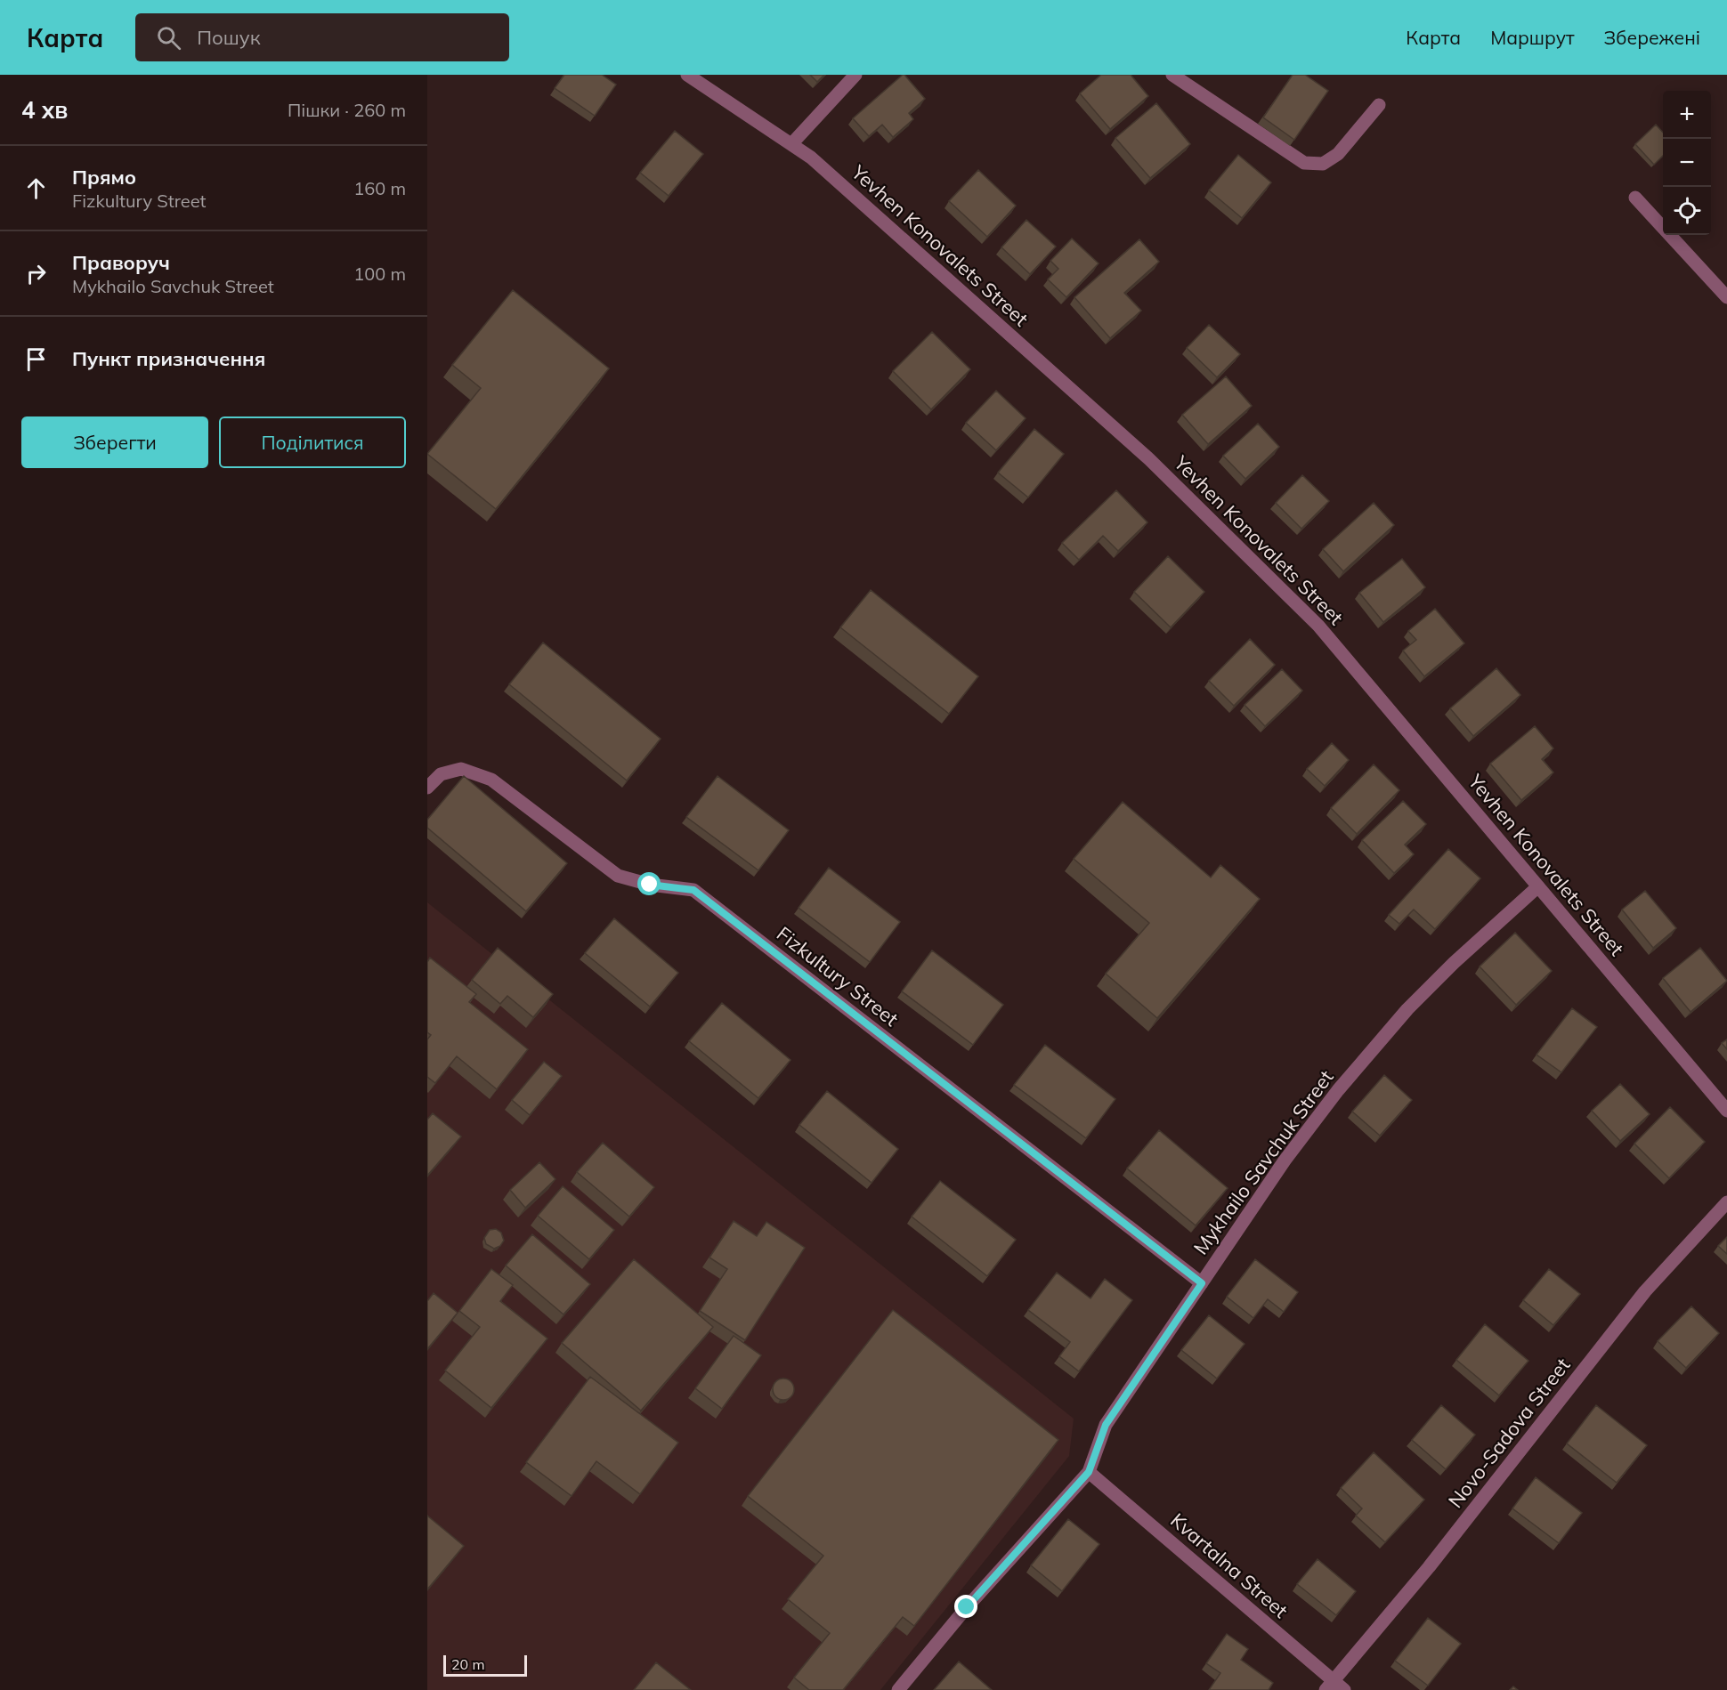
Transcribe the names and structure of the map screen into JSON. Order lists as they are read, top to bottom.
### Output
{
  "streets": {
    "street": [
      "Yevhen Konovalets Street",
      "Fizkultury Street",
      "Mykhailo Savchuk Street",
      "Novo-Sadova Street",
      "Kvartalna Street"
    ]
  },
  "crossings": [
    ["Yevhen Konovalets Street", "Mykhailo Savchuk Street"],
    ["Fizkultury Street", "Mykhailo Savchuk Street"],
    ["Mykhailo Savchuk Street", "Kvartalna Street"],
    ["Novo-Sadova Street", "Kvartalna Street"]
  ],
  "scale_bar": "20 m",
  "page": {
    "header": "Карта",
    "search": "Пошук",
    "nav": ["Карта", "Маршрут", "Збережені"],
    "heading": ["4 хв", "Пішки · 260 m"],
    "map_buttons": ["+", "−"],
    "list": [
      ["Прямо", "Fizkultury Street", "160 m"],
      ["Праворуч", "Mykhailo Savchuk Street", "100 m"],
      "Пункт призначення"
    ],
    "buttons": ["Зберегти", "Поділитися"],
    "scale": "20 m"
  }
}
